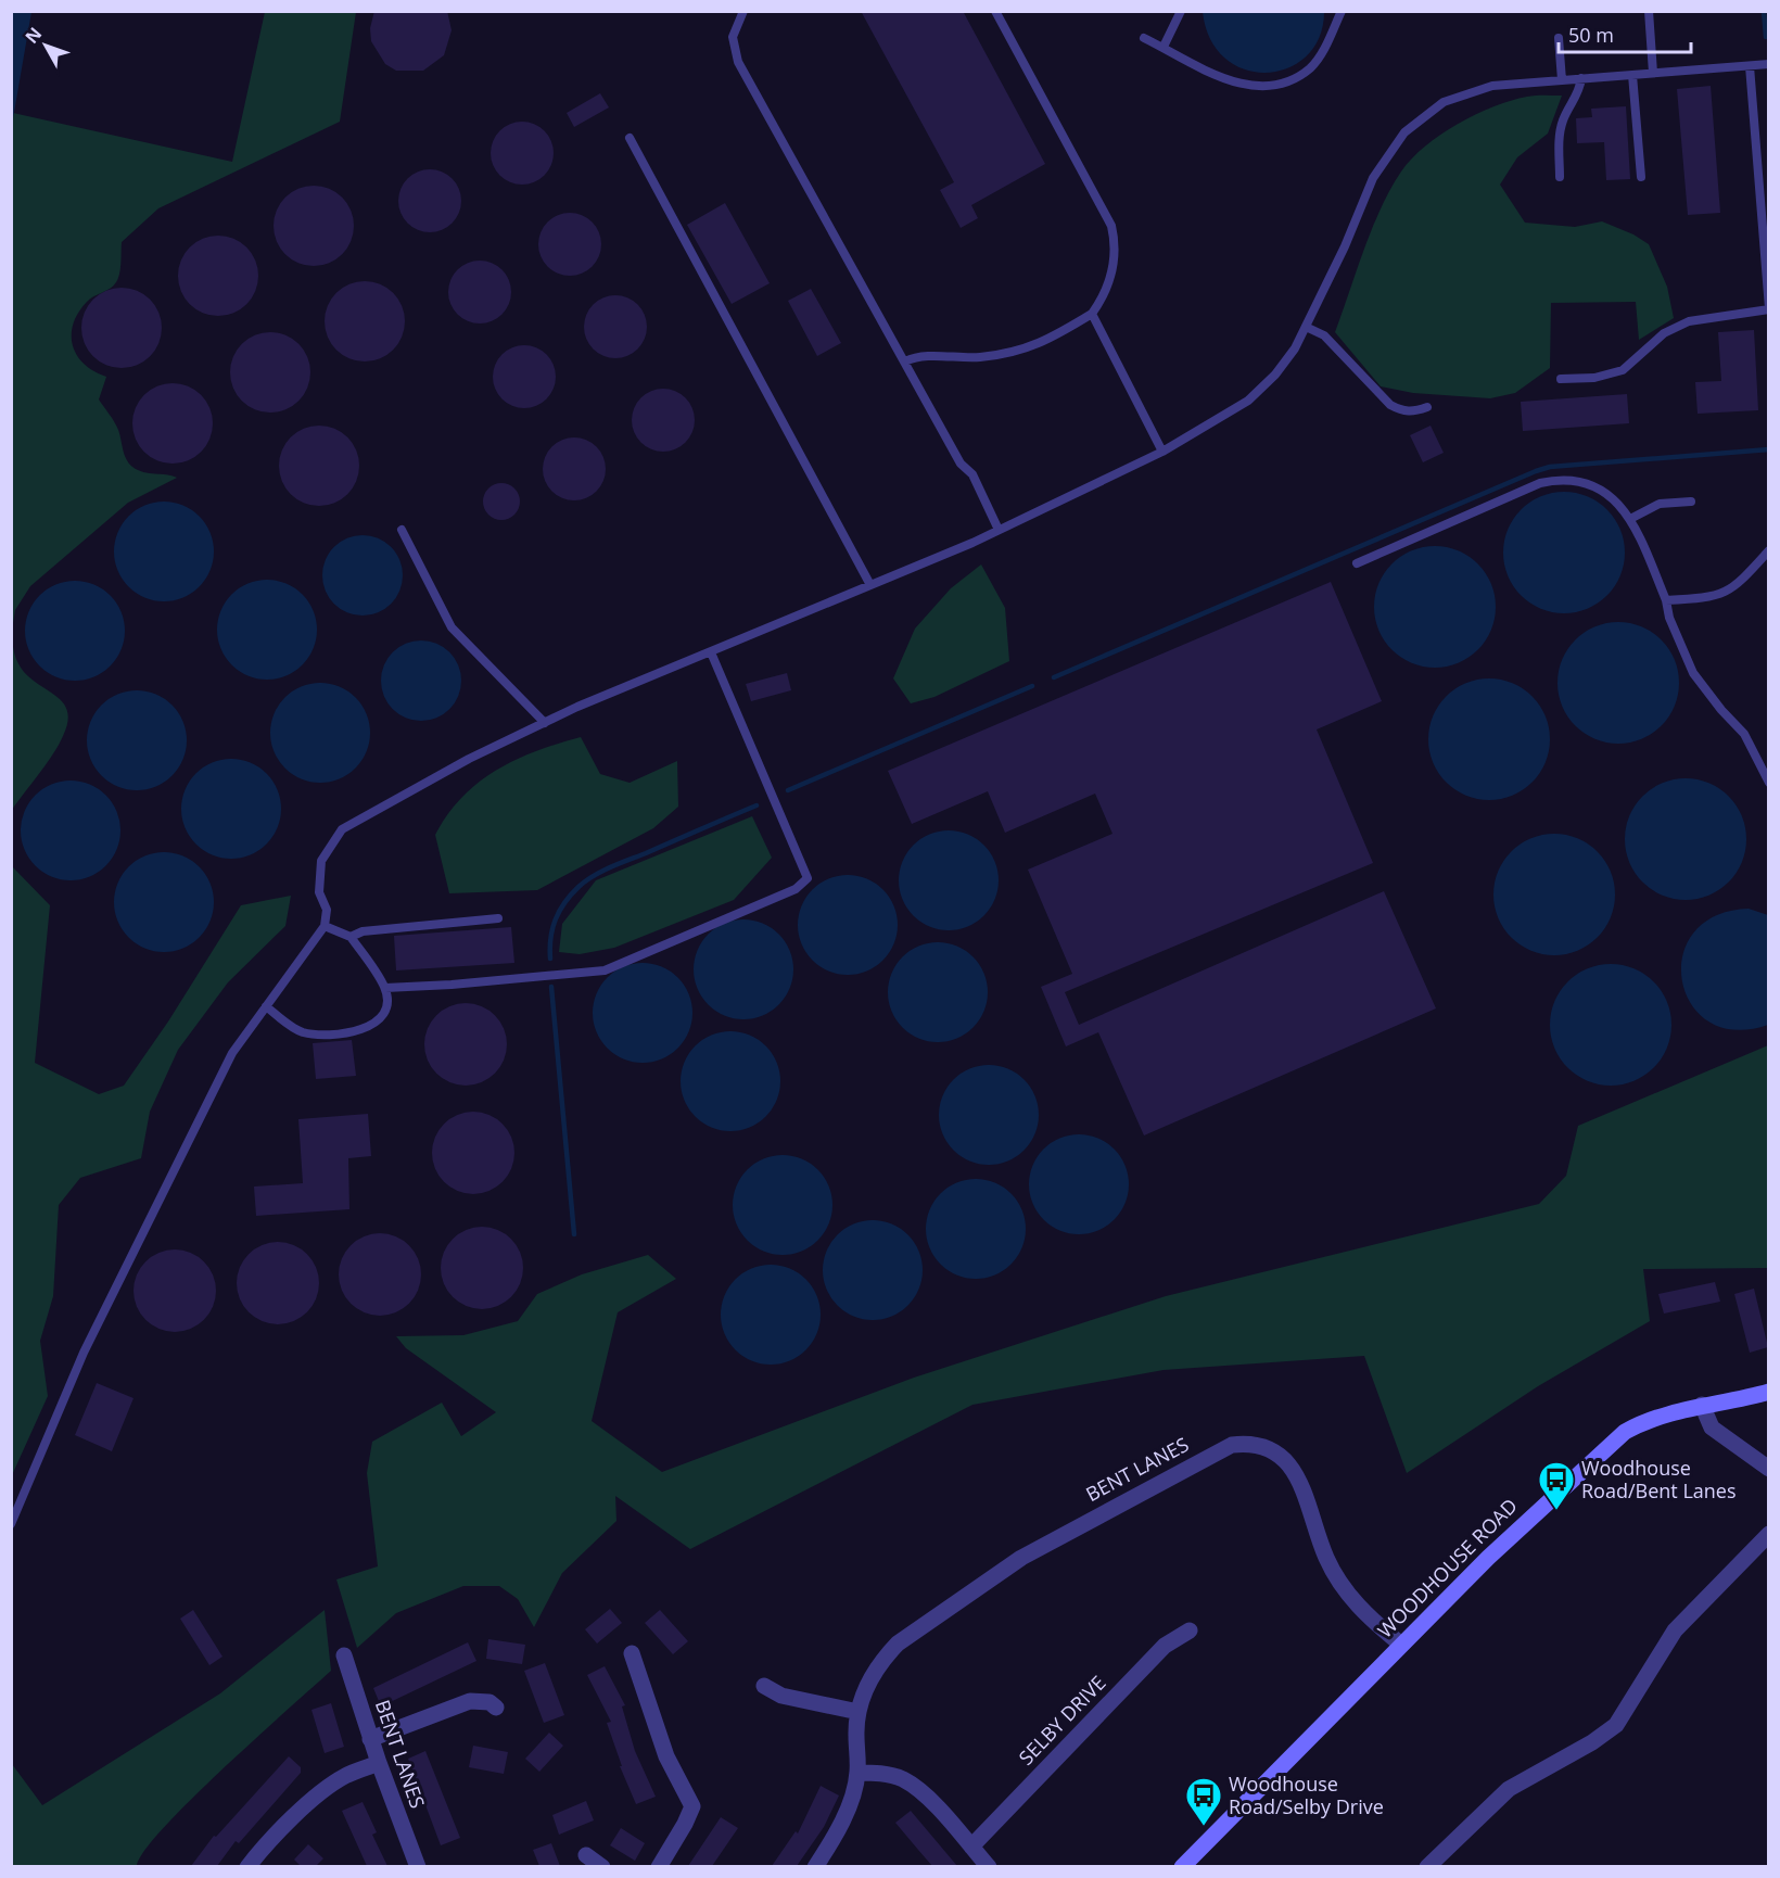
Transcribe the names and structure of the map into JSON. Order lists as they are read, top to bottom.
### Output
{
  "streets": {
    "street": ["BENT LANES", "WOODHOUSE ROAD", "SELBY DRIVE"]
  },
  "crossings": [
    ["BENT LANES", "WOODHOUSE ROAD"]
  ],
  "places": {
    "bus stop": ["Woodhouse Road/Bent Lanes", "Woodhouse Road/Selby Drive"]
  },
  "scale_bar": "50 m",
  "north": "top left"
}
